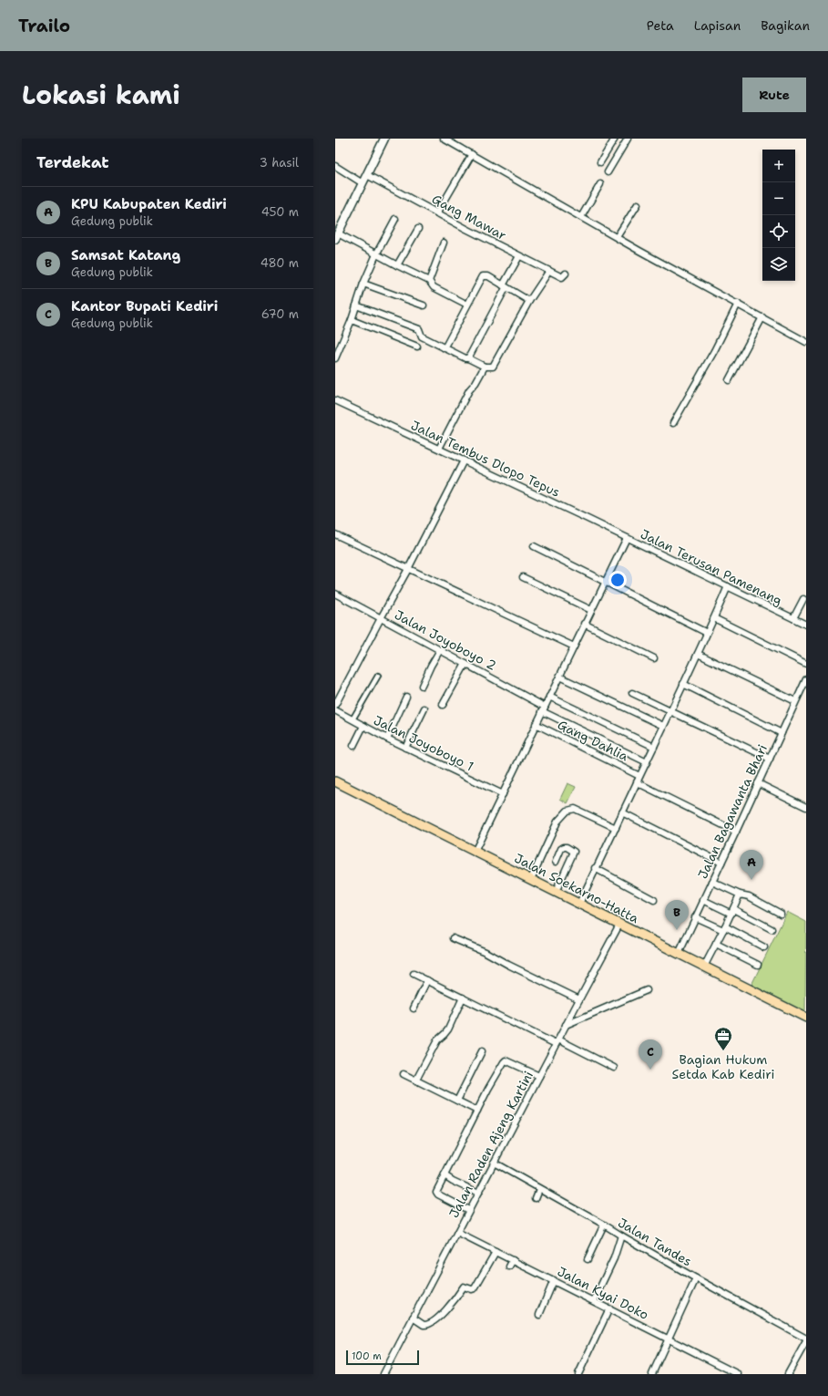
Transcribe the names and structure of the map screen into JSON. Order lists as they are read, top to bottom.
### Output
{
  "streets": {
    "main road": ["Jalan Soekarno-Hatta"],
    "street": [
      "Gang Mawar",
      "Jalan Tembus Dlopo Tepus",
      "Jalan Terusan Pamenang",
      "Jalan Joyoboyo 2",
      "Gang Dahlia",
      "Jalan Joyoboyo 1",
      "Jalan Bagawanta Bhari",
      "Jalan Raden Ajeng Kartini",
      "Jalan Tandes",
      "Jalan Kyai Doko"
    ]
  },
  "crossings": [
    ["Jalan Tembus Dlopo Tepus", "Jalan Terusan Pamenang"],
    ["Jalan Bagawanta Bhari", "Jalan Soekarno-Hatta"],
    ["Jalan Soekarno-Hatta", "Jalan Raden Ajeng Kartini"],
    ["Jalan Raden Ajeng Kartini", "Jalan Tandes"],
    ["Jalan Raden Ajeng Kartini", "Jalan Kyai Doko"]
  ],
  "places": {
    "office": ["Bagian Hukum Setda Kab Kediri"]
  },
  "scale_bar": "100 m",
  "page": {
    "header": "Trailo",
    "nav": ["Peta", "Lapisan", "Bagikan"],
    "title": "Lokasi kami",
    "buttons": "Rute",
    "heading": ["Terdekat", "3 hasil"],
    "map_buttons": ["+", "−"],
    "list": [
      {
        "mark": "A",
        "name": "KPU Kabupaten Kediri",
        "note": "Gedung publik",
        "value": "450 m"
      },
      {
        "mark": "B",
        "name": "Samsat Katang",
        "note": "Gedung publik",
        "value": "480 m"
      },
      {
        "mark": "C",
        "name": "Kantor Bupati Kediri",
        "note": "Gedung publik",
        "value": "670 m"
      }
    ],
    "pins": ["A", "B", "C"],
    "scale": "100 m"
  }
}
